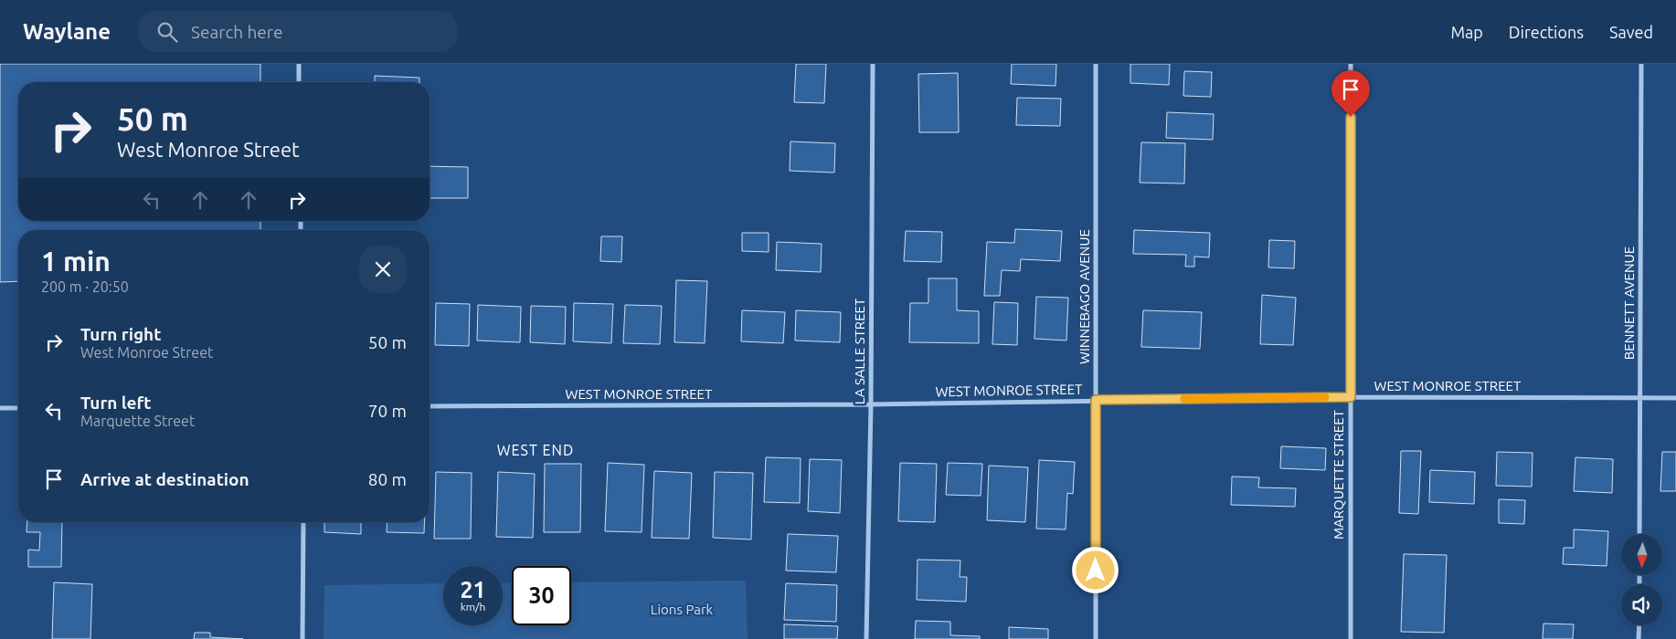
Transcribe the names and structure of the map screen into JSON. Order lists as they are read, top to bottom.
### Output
{
  "streets": {
    "street": [
      "WINNEBAGO AVENUE",
      "BENNETT AVENUE",
      "LA SALLE STREET",
      "WEST MONROE STREET",
      "MARQUETTE STREET"
    ]
  },
  "crossings": [
    ["WINNEBAGO AVENUE", "WEST MONROE STREET"],
    ["BENNETT AVENUE", "WEST MONROE STREET"],
    ["LA SALLE STREET", "WEST MONROE STREET"],
    ["WEST MONROE STREET", "MARQUETTE STREET"]
  ],
  "districts": ["WEST END"],
  "parks": ["Lions Park"],
  "north": "bottom",
  "page": {
    "header": "Waylane",
    "search": "Search here",
    "nav": ["Map", "Directions", "Saved"],
    "turn": ["50 m", "West Monroe Street"],
    "heading": ["1 min", "200 m · 20:50"],
    "list": [
      {
        "name": "Turn right",
        "note": "West Monroe Street",
        "value": "50 m"
      },
      {
        "name": "Turn left",
        "note": "Marquette Street",
        "value": "70 m"
      },
      {
        "name": "Arrive at destination",
        "value": "80 m"
      }
    ],
    "speed": "21 km/h",
    "limit": "30"
  }
}
